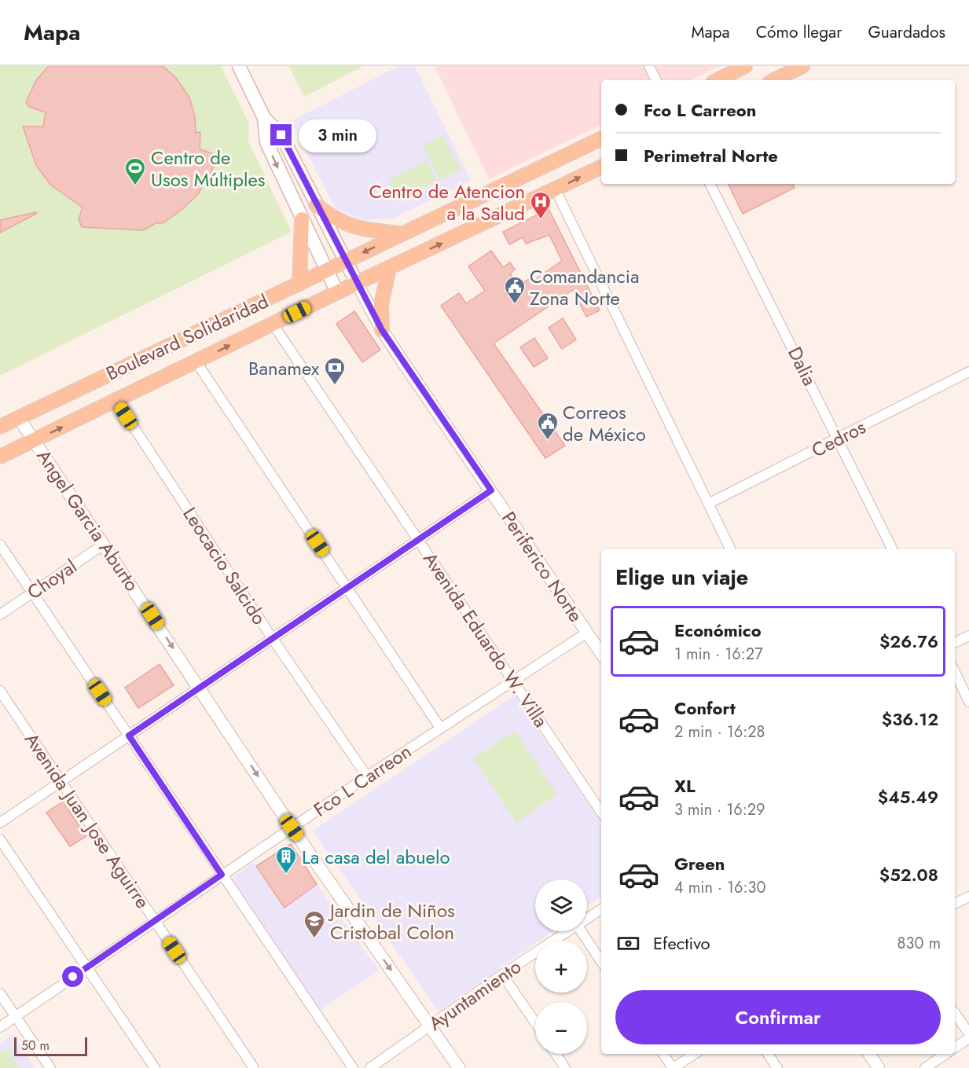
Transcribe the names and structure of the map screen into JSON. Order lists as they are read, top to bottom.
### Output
{
  "streets": {
    "main road": ["Boulevard Solidaridad", "Periferico Norte"],
    "street": [
      "Dalia",
      "Cedros",
      "Angel Garcia Aburto",
      "Leocacio Salcido",
      "Choyal",
      "Avenida Eduardo W. Villa",
      "Fco L Carreon",
      "Avenida Juan Jose Aguirre",
      "Ayuntamiento"
    ]
  },
  "crossings": [
    ["Boulevard Solidaridad", "Angel Garcia Aburto"],
    ["Boulevard Solidaridad", "Leocacio Salcido"],
    ["Boulevard Solidaridad", "Periferico Norte"],
    ["Boulevard Solidaridad", "Avenida Eduardo W. Villa"],
    ["Dalia", "Cedros"],
    ["Angel Garcia Aburto", "Choyal"],
    ["Angel Garcia Aburto", "Fco L Carreon"],
    ["Angel Garcia Aburto", "Ayuntamiento"],
    ["Leocacio Salcido", "Fco L Carreon"],
    ["Periferico Norte", "Fco L Carreon"],
    ["Avenida Eduardo W. Villa", "Fco L Carreon"],
    ["Fco L Carreon", "Avenida Juan Jose Aguirre"]
  ],
  "places": {
    "sports": ["Centro de Usos Múltiples"],
    "hospital": ["Centro de Atencion a la Salud"],
    "public building": ["Comandancia Zona Norte", "Correos de México"],
    "bank": ["Banamex"],
    "building": ["La casa del abuelo"],
    "school or university": ["Jardin de Niños Cristobal Colon"]
  },
  "scale_bar": "50 m",
  "page": {
    "header": "Mapa",
    "nav": ["Mapa", "Cómo llegar", "Guardados"],
    "banner": ["Fco L Carreon", "Perimetral Norte"],
    "bubble": "3 min",
    "heading": "Elige un viaje",
    "list": [
      {
        "name": "Económico",
        "note": "1 min · 16:27",
        "value": "$26.76"
      },
      {
        "name": "Confort",
        "note": "2 min · 16:28",
        "value": "$36.12"
      },
      {
        "name": "XL",
        "note": "3 min · 16:29",
        "value": "$45.49"
      },
      {
        "name": "Green",
        "note": "4 min · 16:30",
        "value": "$52.08"
      }
    ],
    "map_buttons": ["+", "−"],
    "pay": ["Efectivo", "830 m"],
    "buttons": "Confirmar",
    "scale": "50 m"
  }
}
